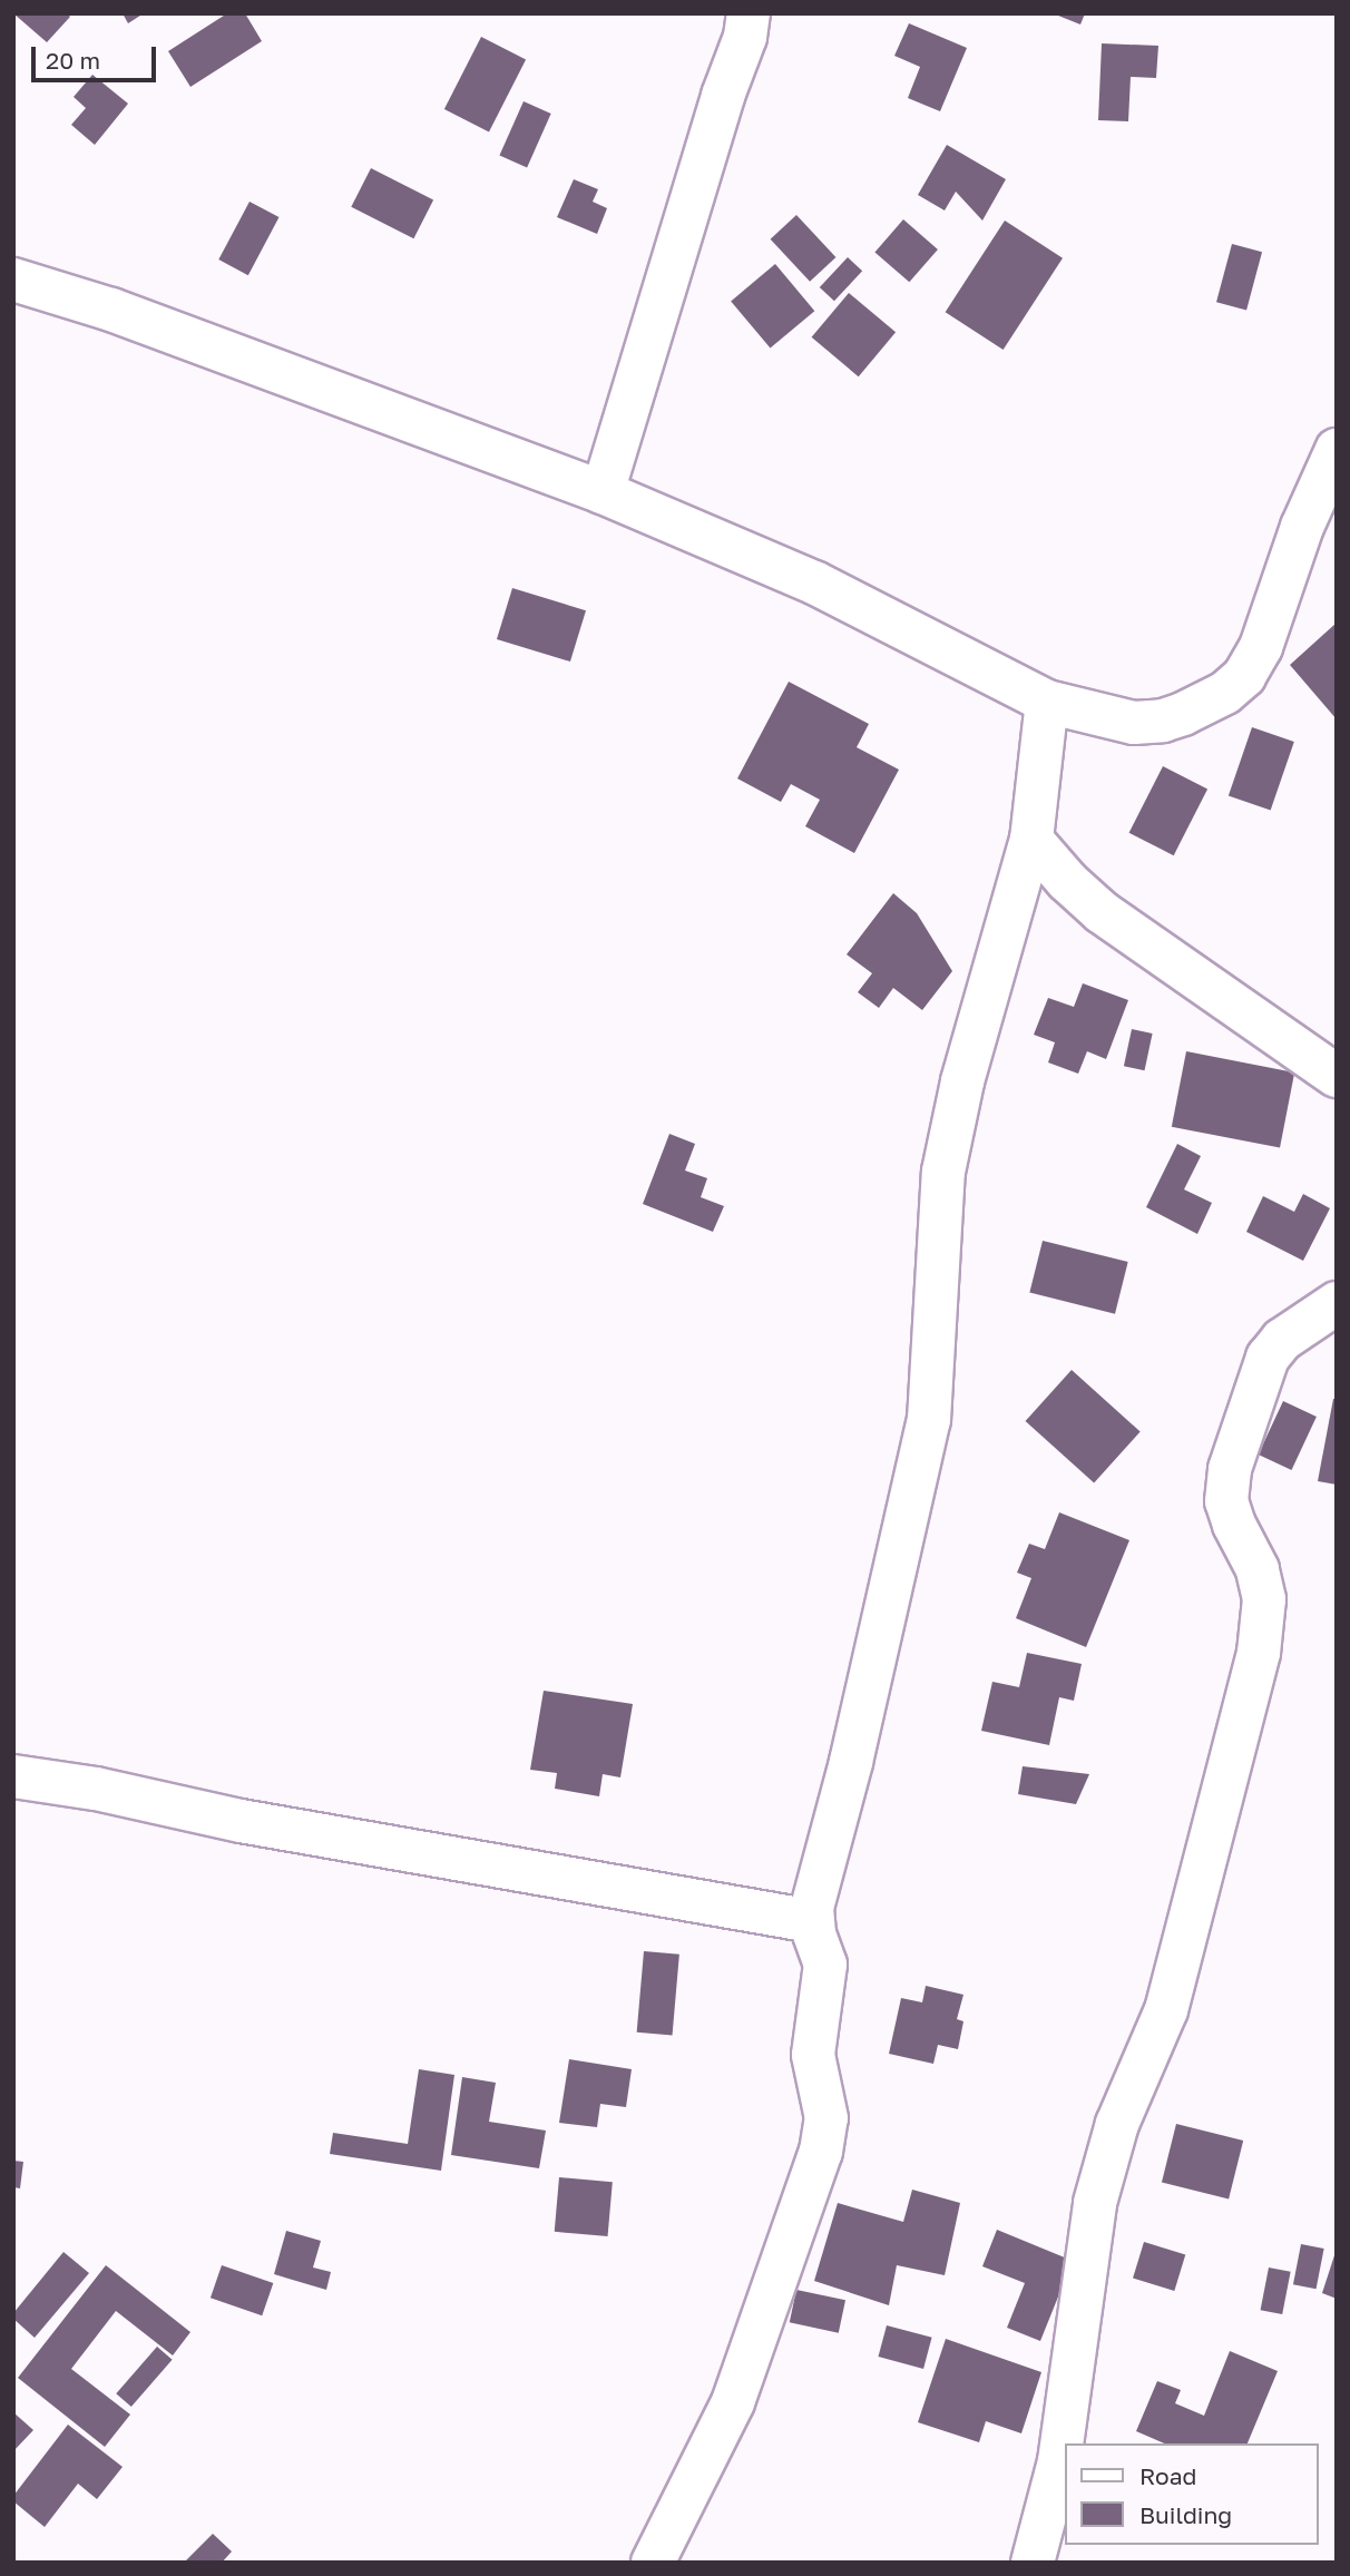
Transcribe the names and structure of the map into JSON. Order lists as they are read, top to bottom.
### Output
{
  "legend": ["Road", "Building"],
  "scale_bar": "20 m"
}
